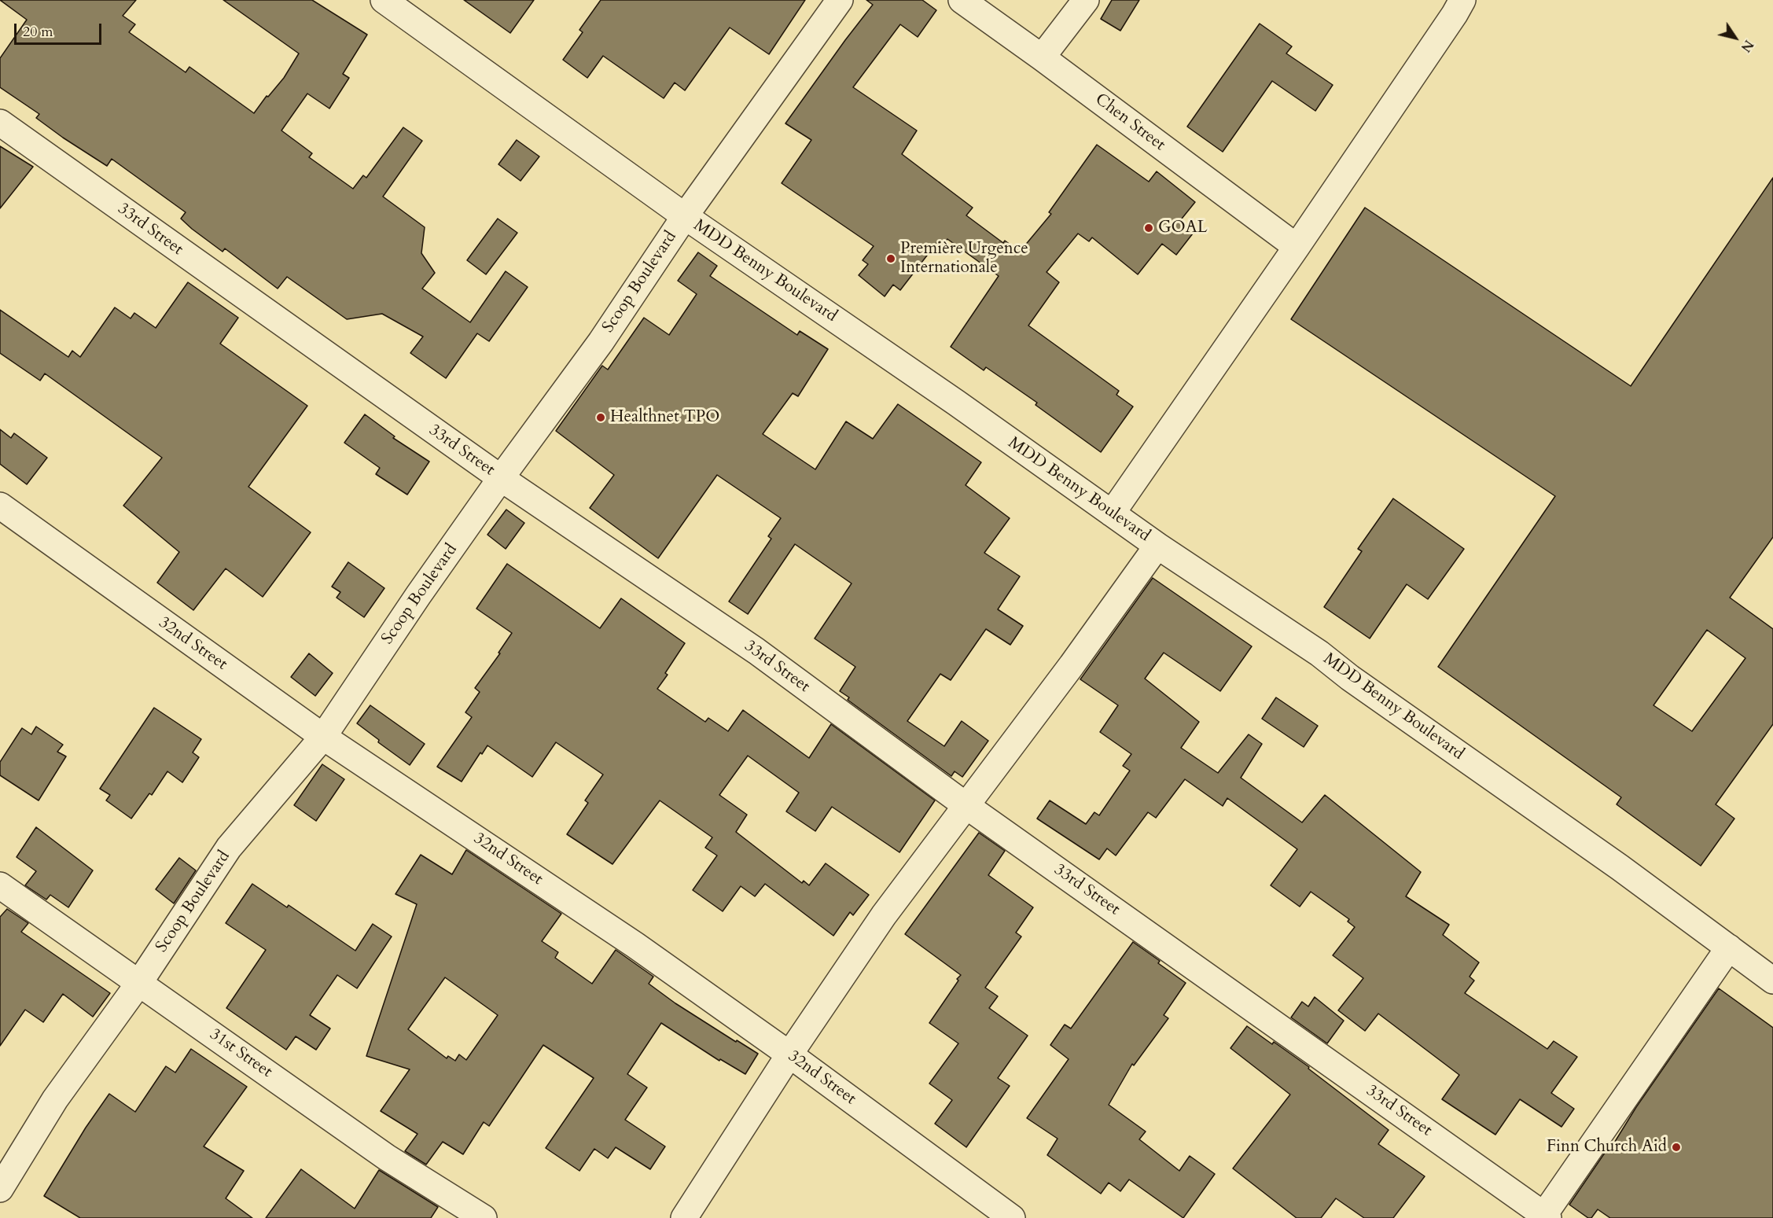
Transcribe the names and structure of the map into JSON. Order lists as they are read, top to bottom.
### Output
{
  "streets": {
    "street": [
      "Chen Street",
      "33rd Street",
      "MDD Benny Boulevard",
      "Scoop Boulevard",
      "32nd Street",
      "31st Street"
    ]
  },
  "crossings": [
    ["33rd Street", "Scoop Boulevard"],
    ["MDD Benny Boulevard", "Scoop Boulevard"],
    ["Scoop Boulevard", "32nd Street"],
    ["Scoop Boulevard", "31st Street"]
  ],
  "places": [
    "GOAL",
    "Première Urgence Internationale",
    "Healthnet TPO",
    "Finn Church Aid"
  ],
  "scale_bar": "20 m",
  "north": "bottom right"
}
